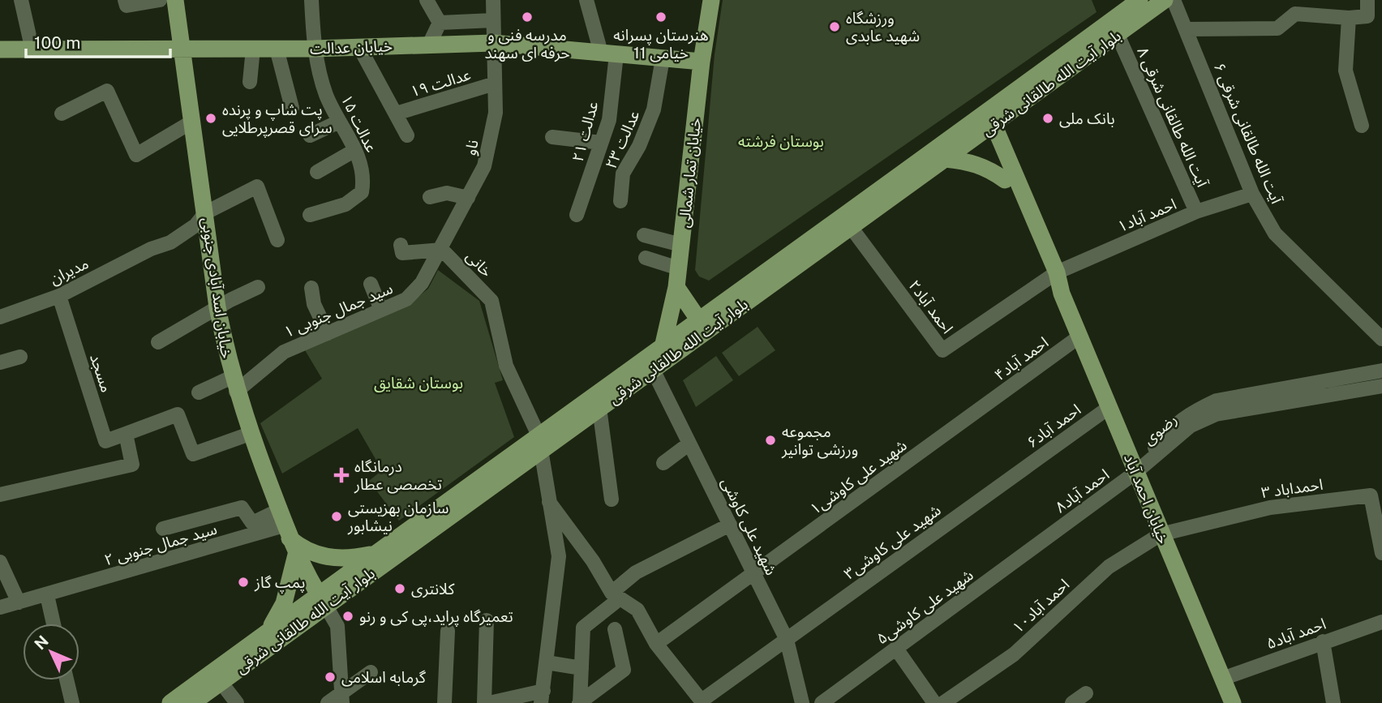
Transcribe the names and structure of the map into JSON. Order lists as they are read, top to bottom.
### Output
{
  "streets": {
    "main road": [
      "خیابان عدالت",
      "بلوار آیت الله طالقانی شرقی",
      "خیابان تمار شمالی",
      "خیابان اسد آبادی جنوبی",
      "خیابان احمد آباد"
    ],
    "street": [
      "عدالت ۱۹",
      "آیت الله طالقانی شرقی ۸",
      "عدالت ۱۵",
      "عدالت ۲۱",
      "آیت الله طالقانی شرقی ۶",
      "عدالت ۲۳",
      "ناو",
      "احمد آباد۱",
      "خانی",
      "مدیران",
      "احمد آباد۲",
      "سید جمال جنوبی ۱",
      "احمد آباد۴",
      "مسجد",
      "احمد آباد۶",
      "رضوی",
      "شهید علی کاوشی۱",
      "احمداباد ۳",
      "احمد آباد۸",
      "شهید علی کاوشی",
      "شهید علی کاوشی۳",
      "سید جمال جنوبی ۲",
      "احمد آباد۱۰",
      "شهید علی کاوشی۵",
      "احمد آباد۵"
    ]
  },
  "crossings": [
    ["خیابان عدالت", "عدالت ۱۵"],
    ["خیابان عدالت", "عدالت ۲۱"],
    ["خیابان عدالت", "عدالت ۲۳"],
    ["خیابان عدالت", "ناو"],
    ["خیابان عدالت", "خیابان تمار شمالی"],
    ["خیابان عدالت", "خیابان اسد آبادی جنوبی"],
    ["عدالت ۱۹", "ناو"],
    ["بلوار آیت الله طالقانی شرقی", "آیت الله طالقانی شرقی ۸"],
    ["بلوار آیت الله طالقانی شرقی", "خیابان تمار شمالی"],
    ["بلوار آیت الله طالقانی شرقی", "خانی"],
    ["بلوار آیت الله طالقانی شرقی", "خیابان اسد آبادی جنوبی"],
    ["بلوار آیت الله طالقانی شرقی", "احمد آباد۲"],
    ["بلوار آیت الله طالقانی شرقی", "خیابان احمد آباد"],
    ["بلوار آیت الله طالقانی شرقی", "شهید علی کاوشی"],
    ["آیت الله طالقانی شرقی ۸", "احمد آباد۱"],
    ["آیت الله طالقانی شرقی ۶", "احمد آباد۱"],
    ["ناو", "خانی"],
    ["ناو", "سید جمال جنوبی ۱"],
    ["احمد آباد۱", "احمد آباد۲"],
    ["احمد آباد۱", "خیابان احمد آباد"],
    ["خانی", "سید جمال جنوبی ۱"],
    ["مدیران", "خیابان اسد آبادی جنوبی"],
    ["مدیران", "مسجد"],
    ["خیابان اسد آبادی جنوبی", "سید جمال جنوبی ۱"],
    ["خیابان اسد آبادی جنوبی", "سید جمال جنوبی ۲"],
    ["احمد آباد۲", "خیابان احمد آباد"],
    ["احمد آباد۴", "شهید علی کاوشی۱"],
    ["احمد آباد۴", "خیابان احمد آباد"],
    ["احمد آباد۶", "خیابان احمد آباد"],
    ["احمد آباد۶", "شهید علی کاوشی۳"],
    ["رضوی", "احمد آباد۸"],
    ["رضوی", "خیابان احمد آباد"],
    ["شهید علی کاوشی۱", "شهید علی کاوشی"],
    ["احمداباد ۳", "خیابان احمد آباد"],
    ["احمداباد ۳", "احمد آباد۱۰"],
    ["احمد آباد۸", "خیابان احمد آباد"],
    ["احمد آباد۸", "شهید علی کاوشی۵"],
    ["خیابان احمد آباد", "احمد آباد۱۰"],
    ["خیابان احمد آباد", "احمد آباد۵"],
    ["شهید علی کاوشی", "شهید علی کاوشی۳"]
  ],
  "parks": ["بوستان فرشته", "بوستان شقایق"],
  "places": {
    "other": [
      "مدرسه فنی و حرفه ای سهند",
      "هنرستان پسرانه خیامی 11",
      "ورزشگاه شهید عابدی",
      "پت شاپ و پرنده سرای قصرپرطلایی",
      "بانک ملی",
      "مجموعه ورزشی توانیر",
      "سازمان بهزیستی نیشابور",
      "پمپ گاز",
      "کلانتری",
      "تعمیرگاه پراید،پی کی و رنو",
      "گرمابه اسلامی"
    ],
    "health": ["درمانگاه تخصصی عطار"]
  },
  "scale_bar": "100 m",
  "north": "top left"
}
